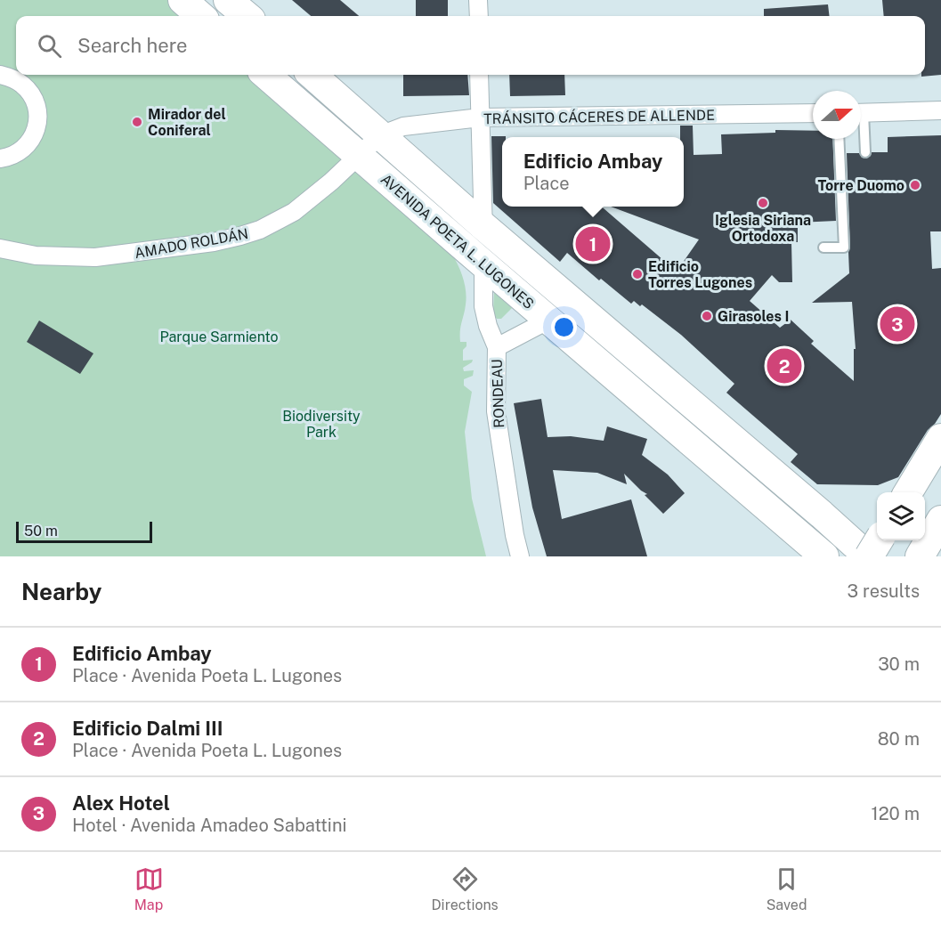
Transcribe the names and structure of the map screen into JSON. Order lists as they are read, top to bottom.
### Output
{
  "streets": {
    "main road": ["AVENIDA POETA L. LUGONES"],
    "street": ["TRÁNSITO CÁCERES DE ALLENDE", "AMADO ROLDÁN", "RONDEAU"]
  },
  "crossings": [
    ["TRÁNSITO CÁCERES DE ALLENDE", "AVENIDA POETA L. LUGONES"],
    ["TRÁNSITO CÁCERES DE ALLENDE", "AMADO ROLDÁN"],
    ["TRÁNSITO CÁCERES DE ALLENDE", "RONDEAU"],
    ["AVENIDA POETA L. LUGONES", "AMADO ROLDÁN"],
    ["AVENIDA POETA L. LUGONES", "RONDEAU"]
  ],
  "parks": ["Parque Sarmiento", "Biodiversity Park"],
  "places": [
    "Mirador del Coniferal",
    "Torre Duomo",
    "Iglesia Siriana Ortodoxa",
    "Edificio Torres Lugones",
    "Girasoles I"
  ],
  "scale_bar": "50 m",
  "north": "right",
  "page": {
    "search": "Search here",
    "popup": ["Edificio Ambay", "Place"],
    "pins": ["1", "3", "2"],
    "scale": "50 m",
    "heading": ["Nearby", "3 results"],
    "list": [
      {
        "mark": "1",
        "name": "Edificio Ambay",
        "note": "Place · Avenida Poeta L. Lugones",
        "value": "30 m"
      },
      {
        "mark": "2",
        "name": "Edificio Dalmi III",
        "note": "Place · Avenida Poeta L. Lugones",
        "value": "80 m"
      },
      {
        "mark": "3",
        "name": "Alex Hotel",
        "note": "Hotel · Avenida Amadeo Sabattini",
        "value": "120 m"
      }
    ],
    "nav": ["Map", "Directions", "Saved"]
  }
}
